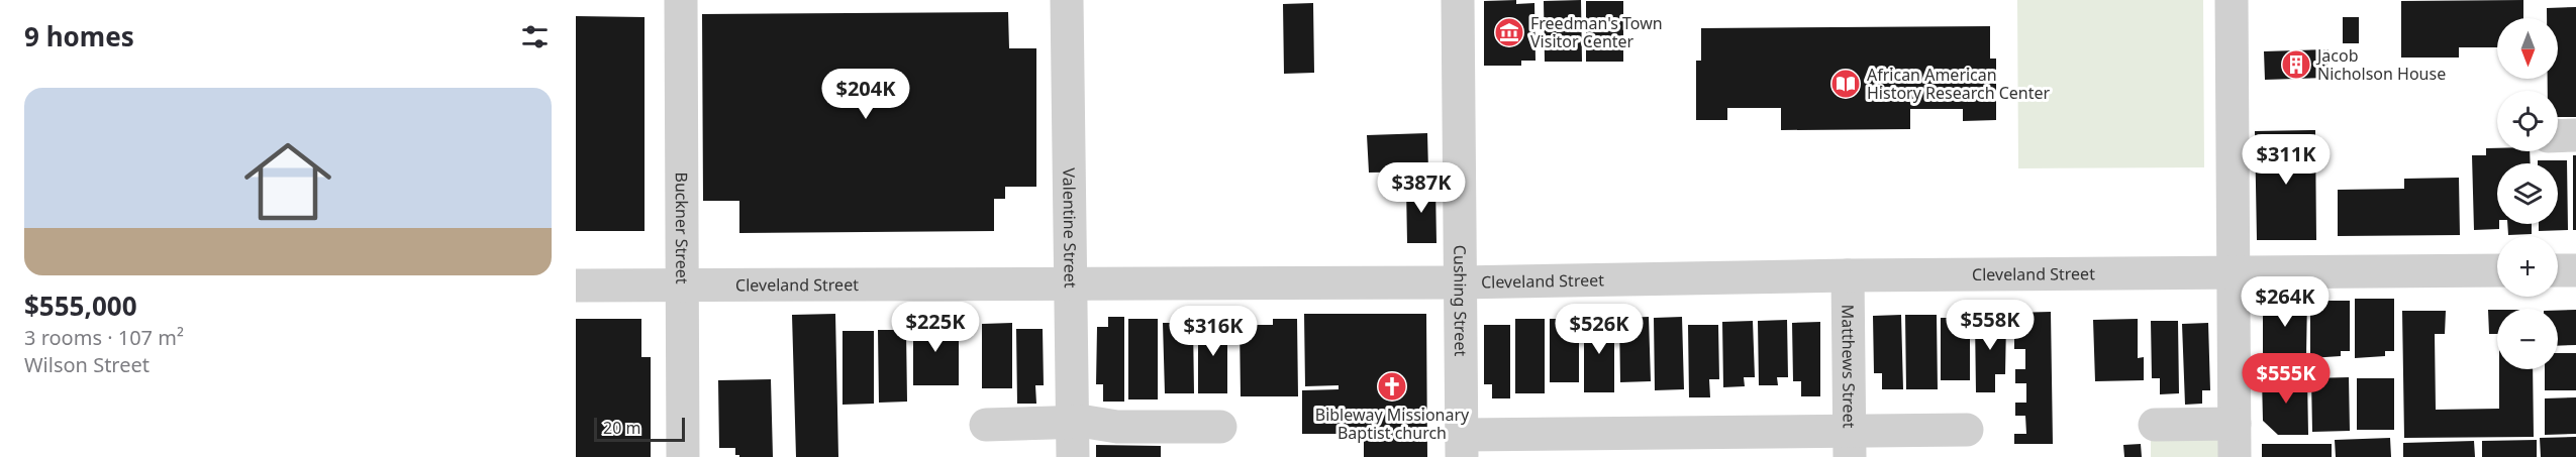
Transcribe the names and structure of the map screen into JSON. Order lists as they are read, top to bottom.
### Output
{
  "streets": {
    "street": [
      "Buckner Street",
      "Valentine Street",
      "Cleveland Street",
      "Cushing Street",
      "Matthews Street"
    ]
  },
  "crossings": [
    ["Buckner Street", "Cleveland Street"],
    ["Valentine Street", "Cleveland Street"],
    ["Cleveland Street", "Cushing Street"],
    ["Cleveland Street", "Matthews Street"]
  ],
  "places": {
    "museum": ["Freedman's Town Visitor Center"],
    "building": ["Jacob Nicholson House"],
    "library": ["African American History Research Center"],
    "church": ["Bibleway Missionary Baptist church"]
  },
  "scale_bar": "20 m",
  "north": "bottom",
  "page": {
    "heading": "9 homes",
    "map_buttons": ["+", "−"],
    "price": [
      "$204K",
      "$311K",
      "$387K",
      "$264K",
      "$558K",
      "$225K",
      "$526K",
      "$316K",
      "$555K"
    ],
    "list": [
      {
        "name": "$555,000",
        "note": "3 rooms · 107 m² · Wilson Street"
      }
    ],
    "scale": "20 m"
  }
}
